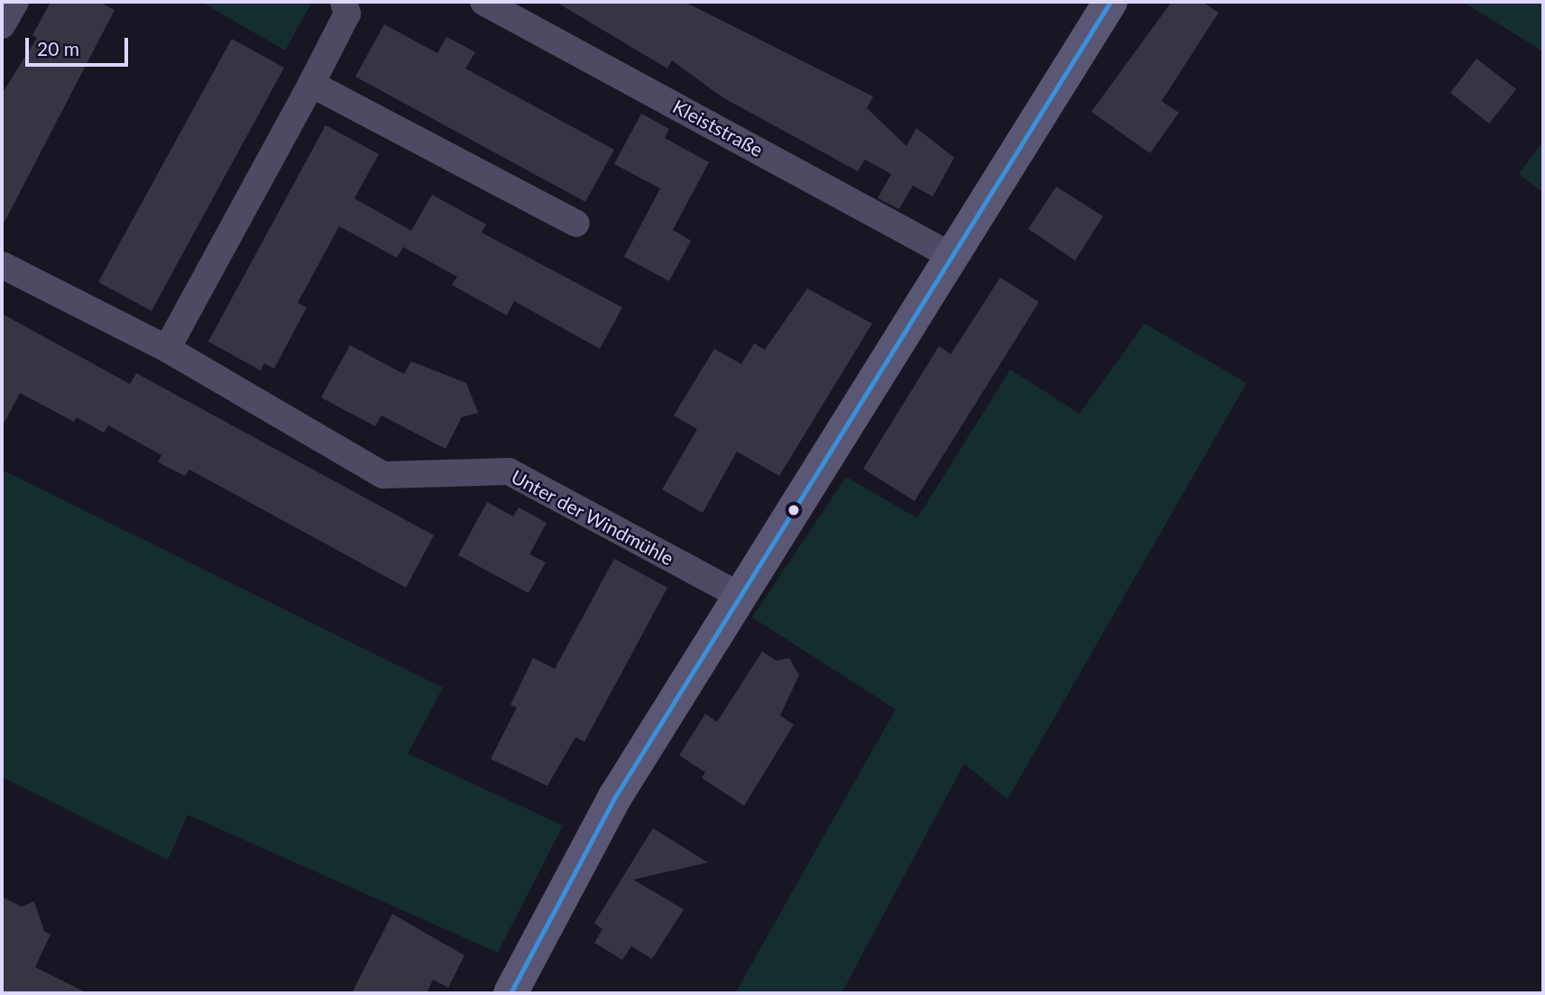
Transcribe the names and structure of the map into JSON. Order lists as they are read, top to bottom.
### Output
{
  "streets": {
    "street": ["Kleiststraße", "Unter der Windmühle"]
  },
  "scale_bar": "20 m"
}
